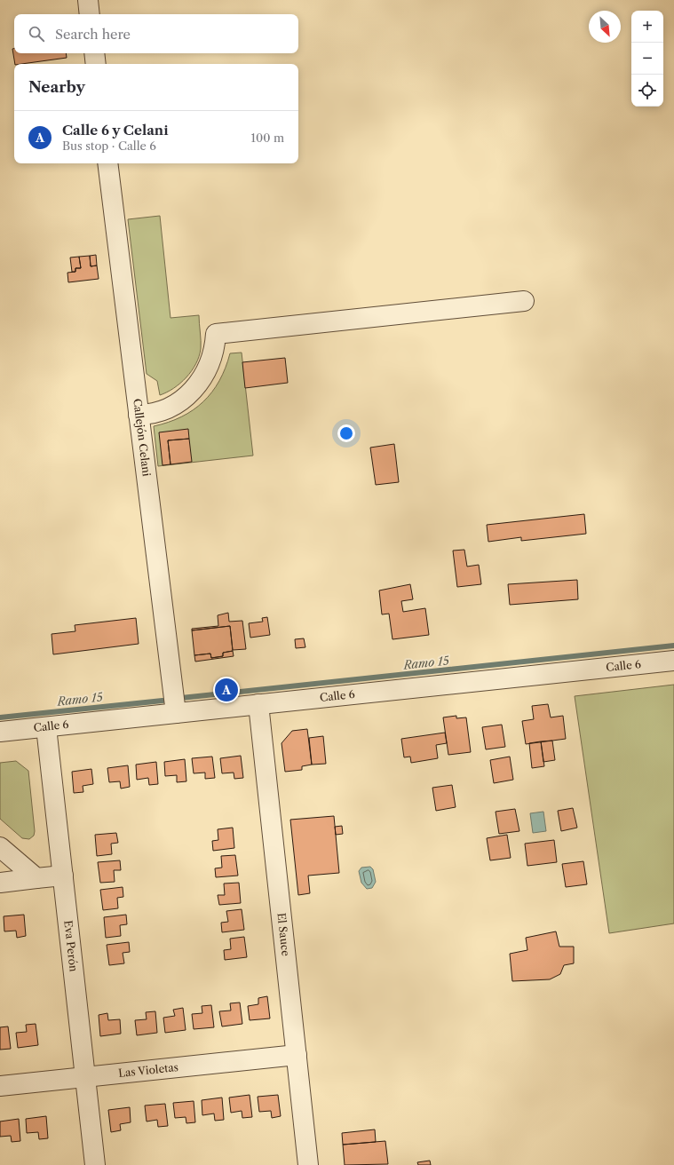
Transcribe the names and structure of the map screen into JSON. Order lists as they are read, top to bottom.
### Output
{
  "streets": {
    "street": [
      "Callejón Celani",
      "Calle 6",
      "El Sauce",
      "Eva Perón",
      "Las Violetas"
    ]
  },
  "crossings": [
    ["Callejón Celani", "Calle 6"],
    ["Calle 6", "El Sauce"],
    ["Calle 6", "Eva Perón"],
    ["El Sauce", "Las Violetas"],
    ["Eva Perón", "Las Violetas"]
  ],
  "water": ["Ramo 15"],
  "north": "bottom right",
  "page": {
    "map_buttons": ["+", "−"],
    "search": "Search here",
    "heading": "Nearby",
    "list": [
      {
        "mark": "A",
        "name": "Calle 6 y Celani",
        "note": "Bus stop · Calle 6",
        "value": "100 m"
      }
    ],
    "pins": "A"
  }
}
